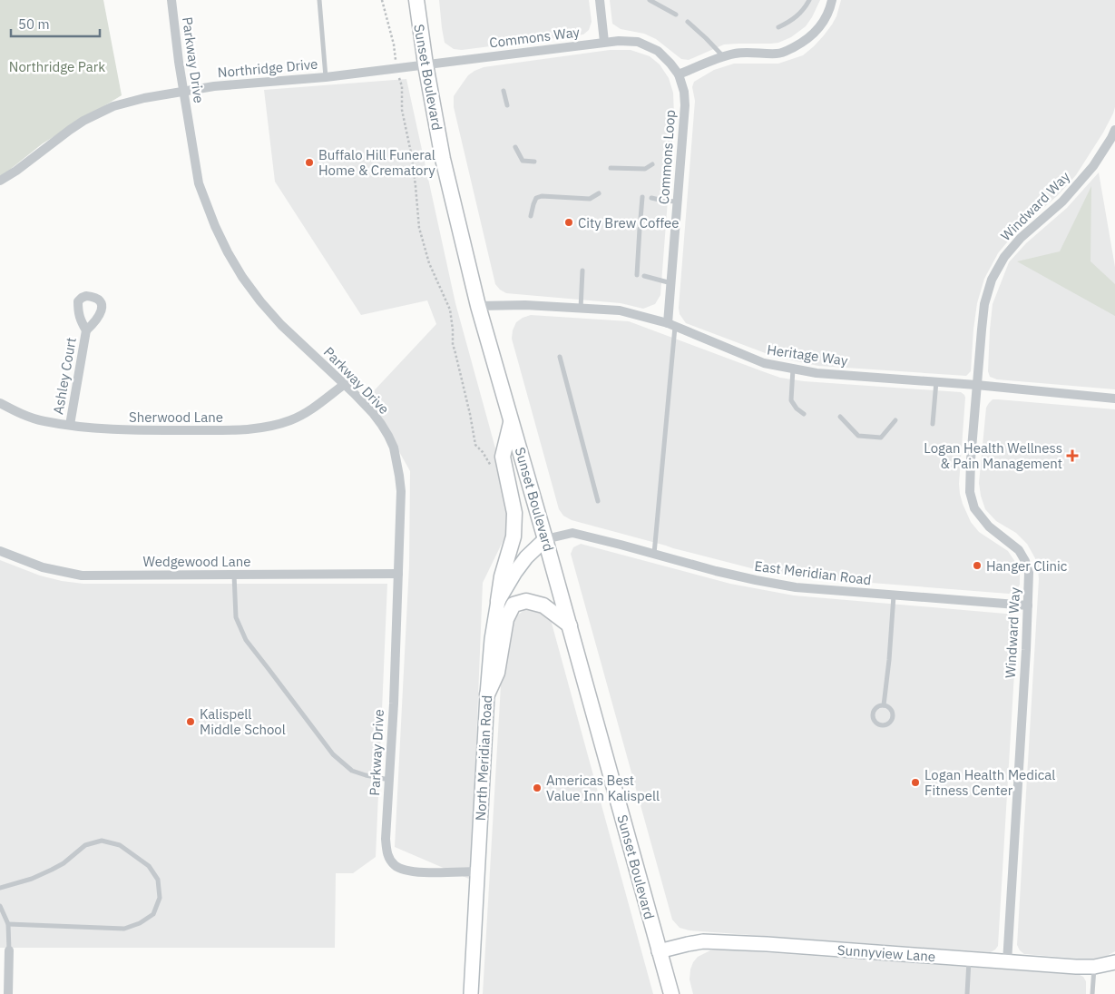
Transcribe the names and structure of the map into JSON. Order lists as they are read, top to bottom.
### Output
{
  "streets": {
    "main road": ["Sunset Boulevard", "North Meridian Road", "Sunnyview Lane"],
    "street": [
      "Commons Way",
      "Parkway Drive",
      "Northridge Drive",
      "Commons Loop",
      "Windward Way",
      "Heritage Way",
      "Ashley Court",
      "Sherwood Lane",
      "Wedgewood Lane",
      "East Meridian Road"
    ]
  },
  "crossings": [
    ["Commons Way", "Northridge Drive"],
    ["Commons Way", "Sunset Boulevard"],
    ["Commons Way", "Commons Loop"],
    ["Parkway Drive", "Northridge Drive"],
    ["Parkway Drive", "Sherwood Lane"],
    ["Parkway Drive", "Wedgewood Lane"],
    ["Parkway Drive", "North Meridian Road"],
    ["Northridge Drive", "Sunset Boulevard"],
    ["Sunset Boulevard", "Heritage Way"],
    ["Sunset Boulevard", "East Meridian Road"],
    ["Sunset Boulevard", "North Meridian Road"],
    ["Sunset Boulevard", "Sunnyview Lane"],
    ["Commons Loop", "Heritage Way"],
    ["Windward Way", "Heritage Way"],
    ["Windward Way", "East Meridian Road"],
    ["Windward Way", "Sunnyview Lane"],
    ["Ashley Court", "Sherwood Lane"],
    ["East Meridian Road", "North Meridian Road"]
  ],
  "parks": ["Northridge Park"],
  "places": {
    "other": [
      "Buffalo Hill Funeral Home & Crematory",
      "City Brew Coffee",
      "Hanger Clinic",
      "Kalispell Middle School",
      "Logan Health Medical Fitness Center",
      "Americas Best Value Inn Kalispell"
    ],
    "health": ["Logan Health Wellness & Pain Management"]
  },
  "scale_bar": "50 m"
}
